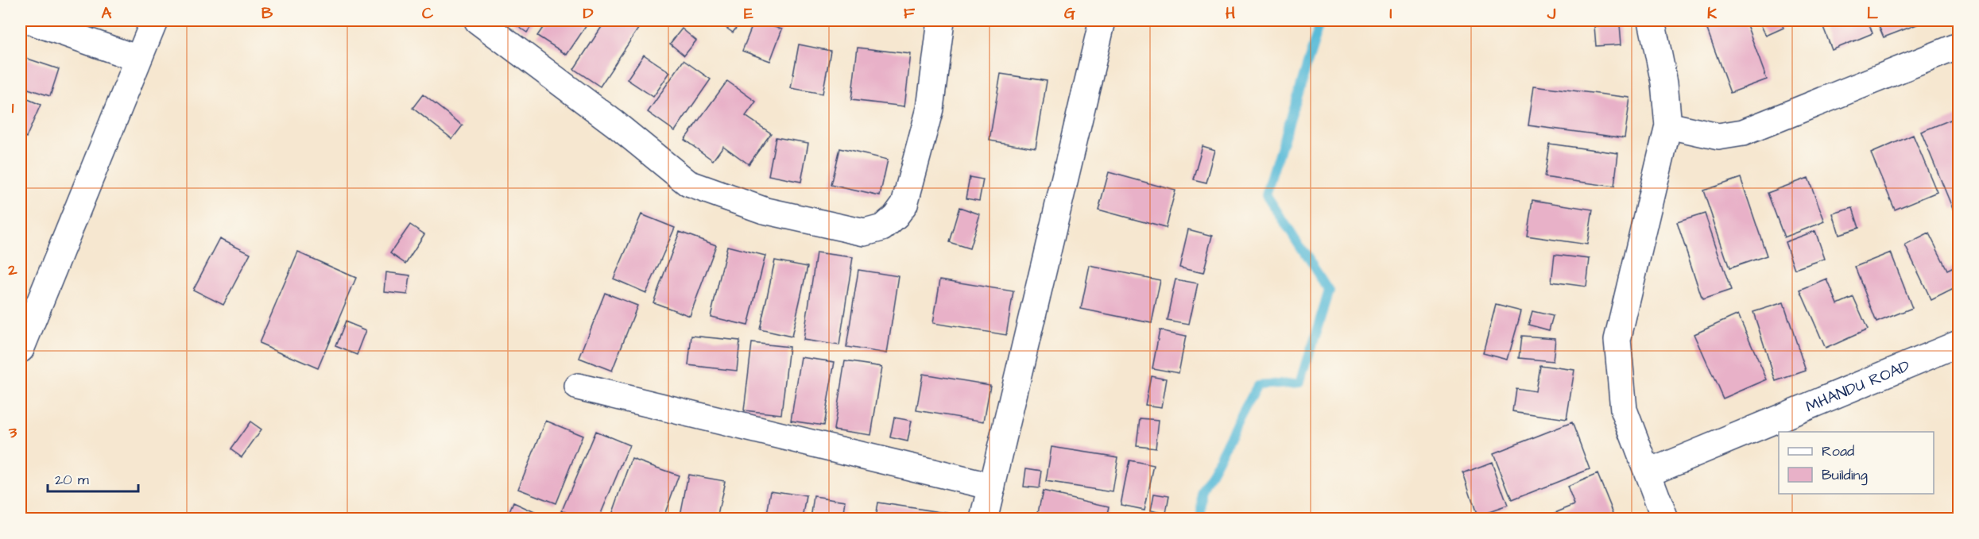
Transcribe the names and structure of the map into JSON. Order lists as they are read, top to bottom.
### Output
{
  "streets": {
    "street": ["MHANDU ROAD"]
  },
  "legend": ["Road", "Building"],
  "scale_bar": "20 m",
  "grid": {
    "columns": [
      "A",
      "B",
      "C",
      "D",
      "E",
      "F",
      "G",
      "H",
      "I",
      "J",
      "K",
      "L"
    ],
    "rows": ["1", "2", "3"]
  }
}
